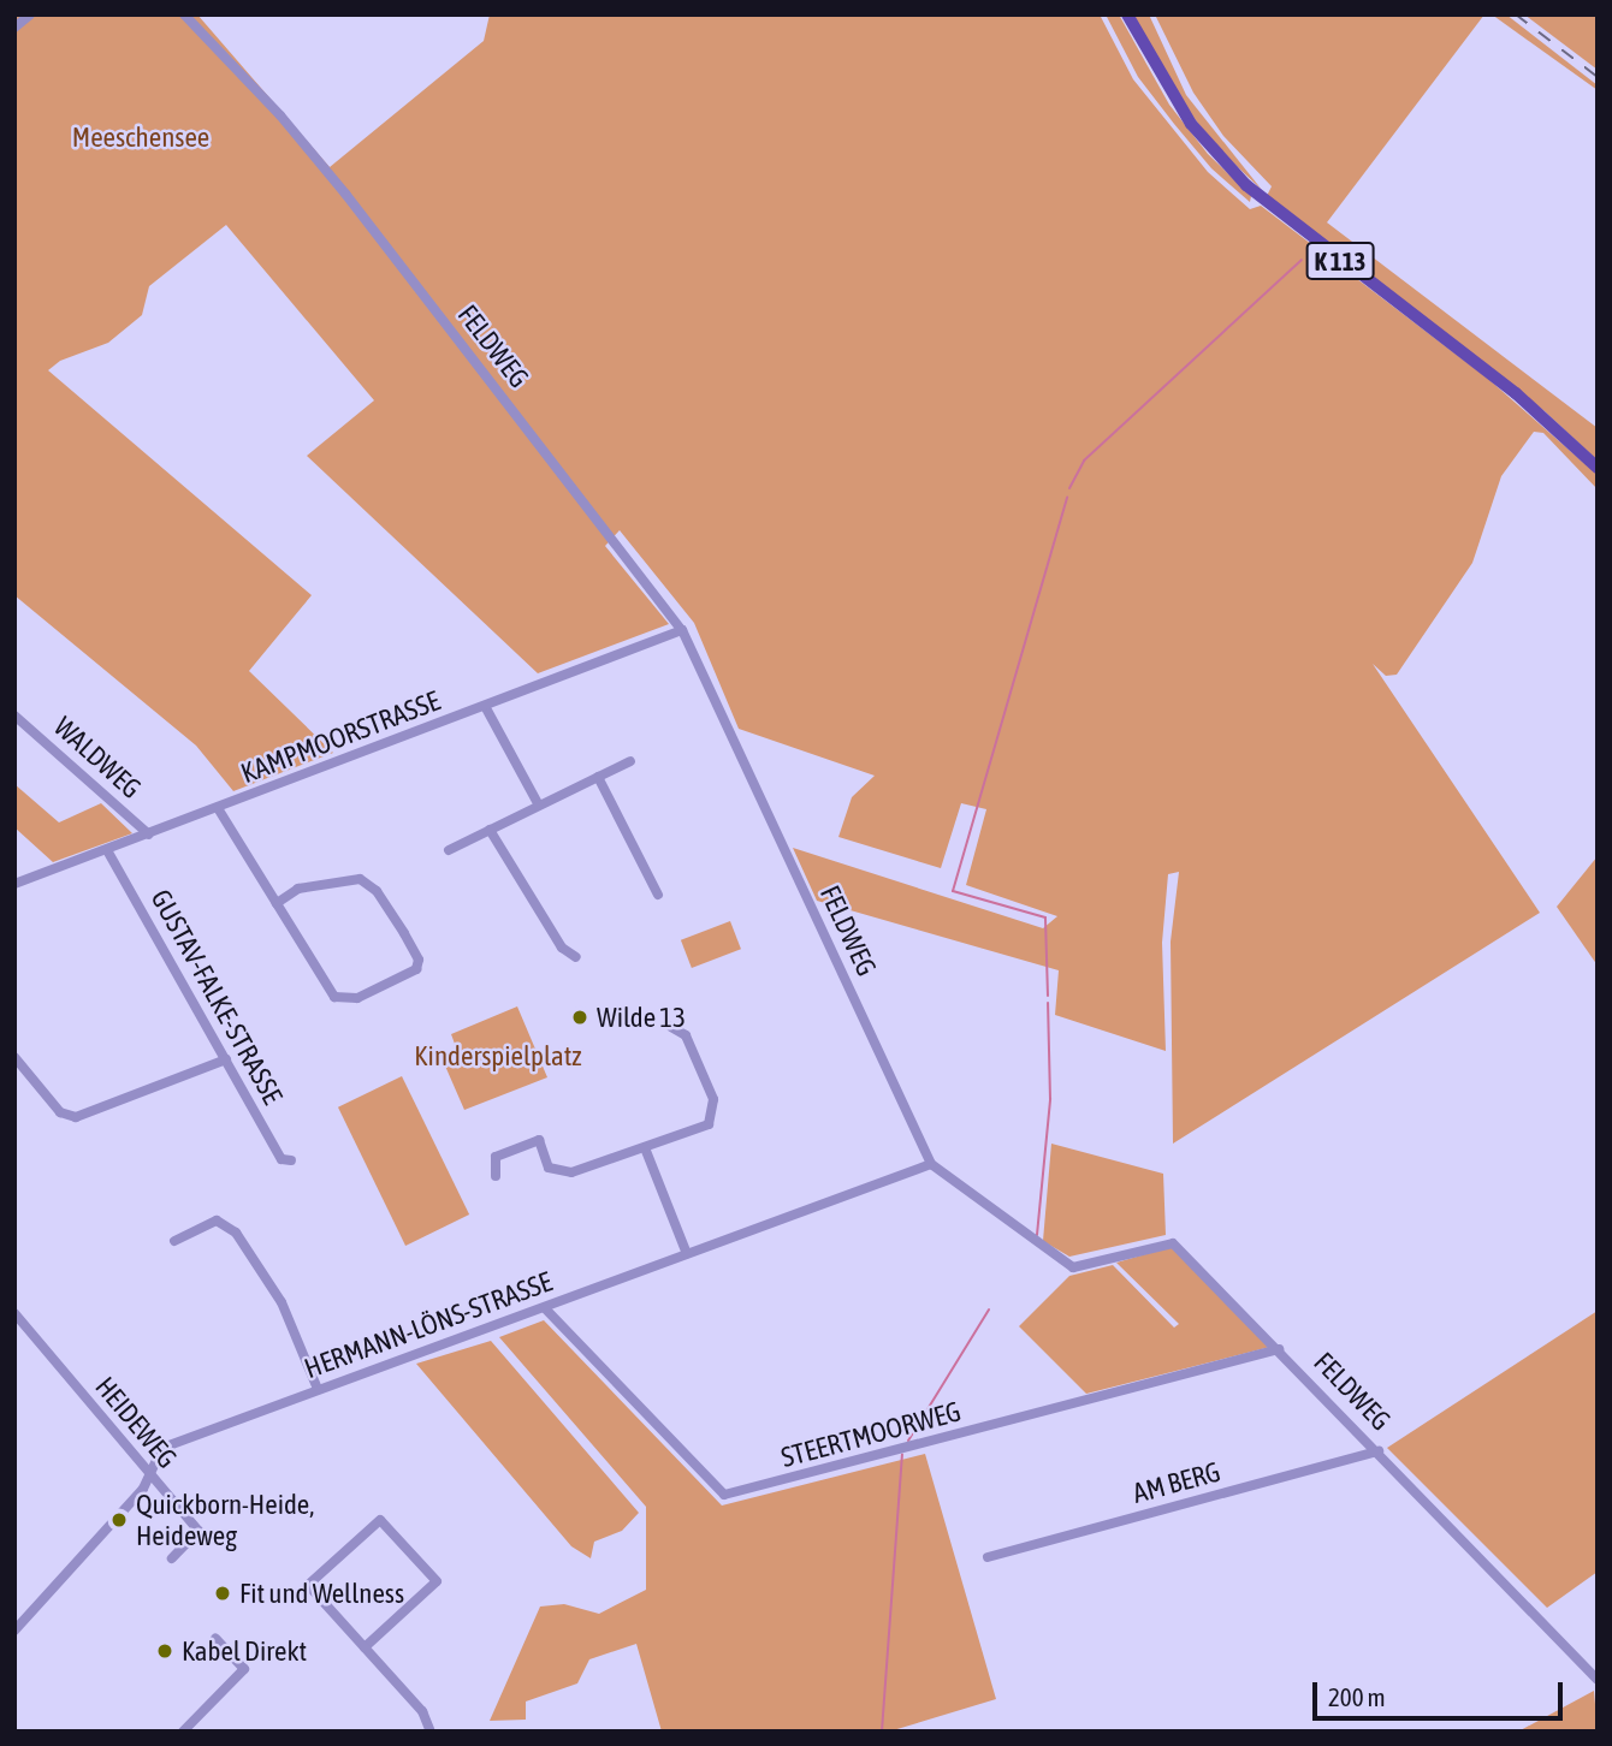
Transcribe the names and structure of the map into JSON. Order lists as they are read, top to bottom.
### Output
{
  "streets": {
    "main road": ["K 113"],
    "street": [
      "FELDWEG",
      "KAMPMOORSTRASSE",
      "WALDWEG",
      "GUSTAV-FALKE-STRASSE",
      "HERMANN-LÖNS-STRASSE",
      "HEIDEWEG",
      "STEERTMOORWEG",
      "AM BERG"
    ]
  },
  "crossings": [
    ["FELDWEG", "KAMPMOORSTRASSE"],
    ["FELDWEG", "HERMANN-LÖNS-STRASSE"],
    ["FELDWEG", "STEERTMOORWEG"],
    ["FELDWEG", "AM BERG"],
    ["KAMPMOORSTRASSE", "WALDWEG"],
    ["KAMPMOORSTRASSE", "GUSTAV-FALKE-STRASSE"],
    ["HERMANN-LÖNS-STRASSE", "HEIDEWEG"],
    ["HERMANN-LÖNS-STRASSE", "STEERTMOORWEG"]
  ],
  "parks": ["Meeschensee", "Kinderspielplatz"],
  "places": [
    "Wilde 13",
    "Quickborn-Heide, Heideweg",
    "Fit und Wellness",
    "Kabel Direkt"
  ],
  "scale_bar": "200 m"
}
